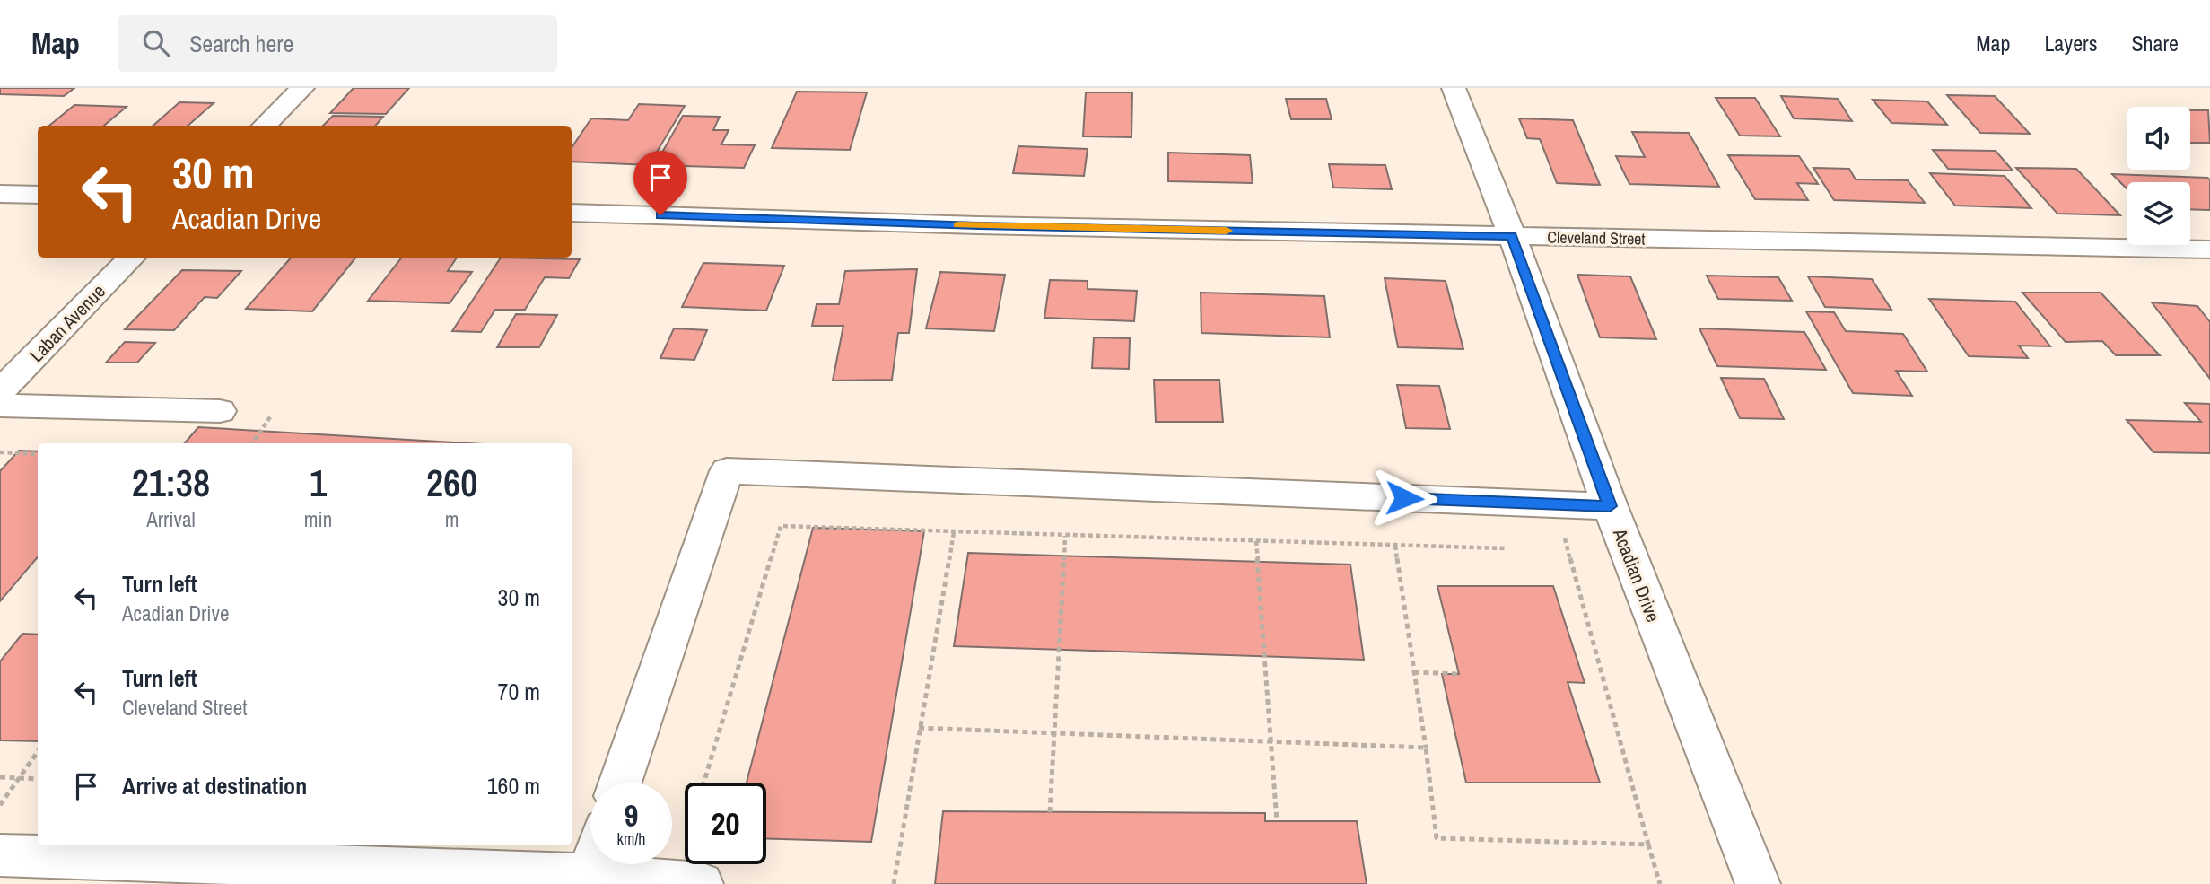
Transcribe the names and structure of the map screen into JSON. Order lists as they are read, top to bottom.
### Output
{
  "streets": {
    "street": ["Cleveland Street", "Laban Avenue", "Acadian Drive"]
  },
  "crossings": [
    ["Cleveland Street", "Acadian Drive"]
  ],
  "page": {
    "header": "Map",
    "search": "Search here",
    "nav": ["Map", "Layers", "Share"],
    "turn": ["30 m", "Acadian Drive"],
    "eta": [
      "21:38",
      "Arrival",
      "1",
      "min",
      "260",
      "m"
    ],
    "list": [
      {
        "name": "Turn left",
        "note": "Acadian Drive",
        "value": "30 m"
      },
      {
        "name": "Turn left",
        "note": "Cleveland Street",
        "value": "70 m"
      },
      {
        "name": "Arrive at destination",
        "value": "160 m"
      }
    ],
    "speed": "9 km/h",
    "limit": "20"
  }
}
